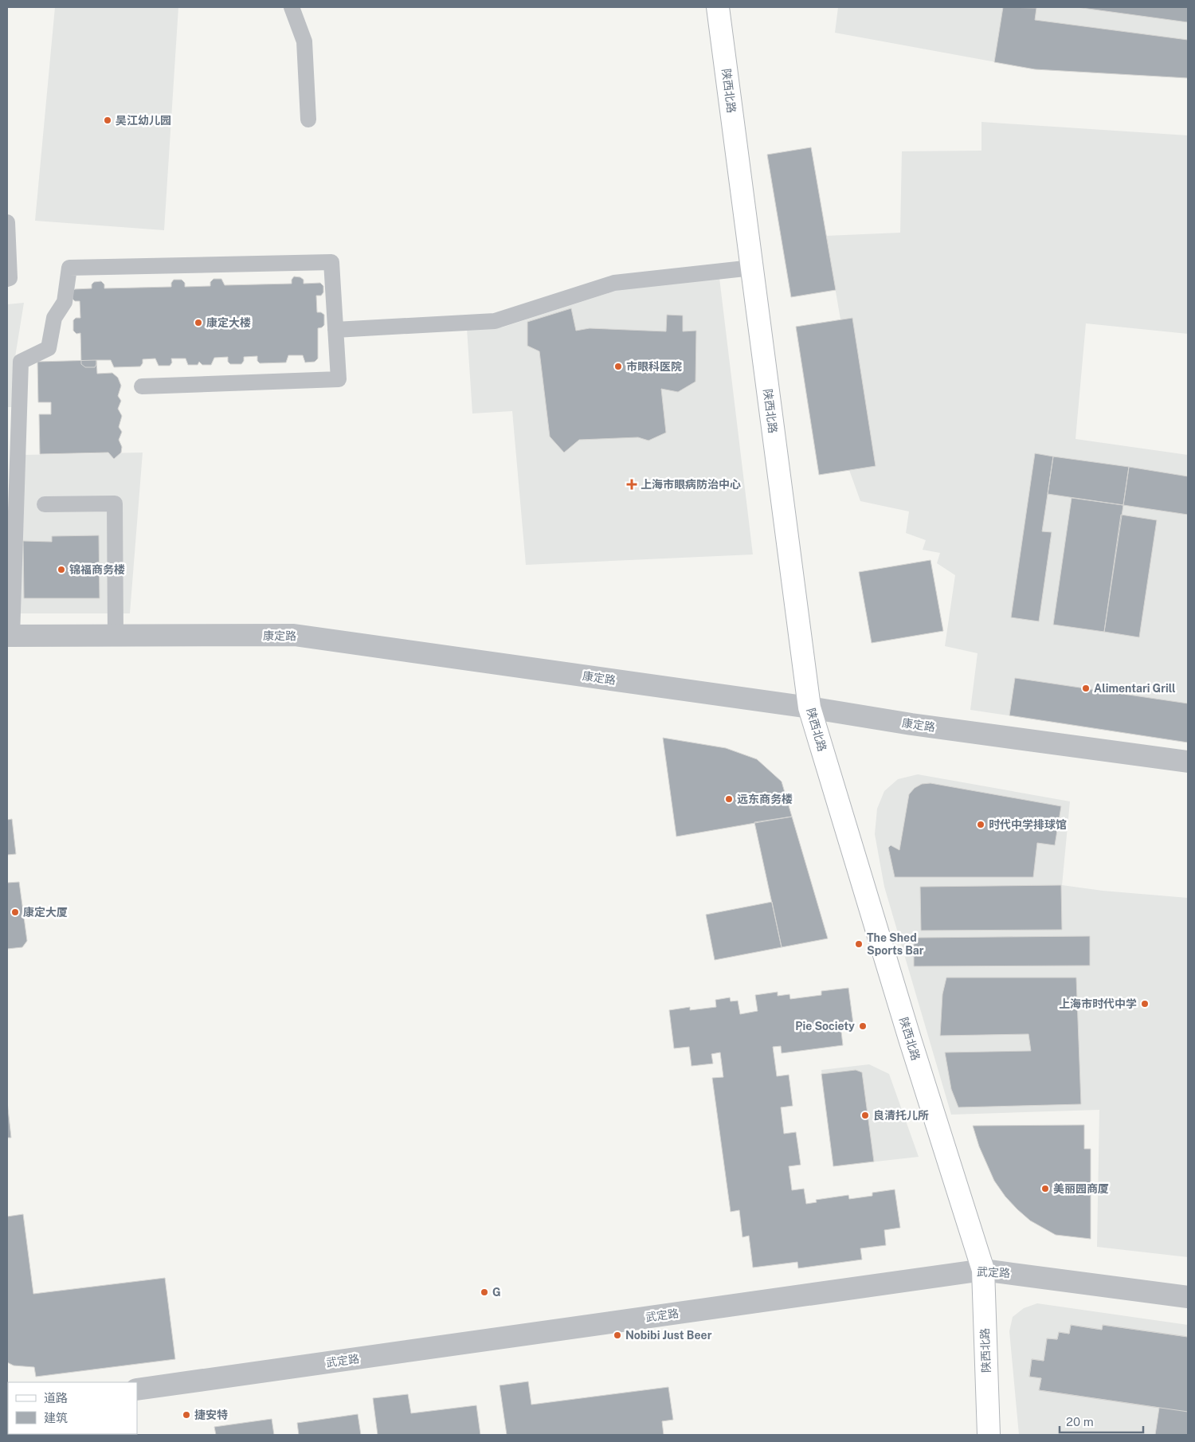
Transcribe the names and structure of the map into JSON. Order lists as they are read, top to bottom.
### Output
{
  "streets": {
    "main road": ["陕西北路"],
    "street": ["康定路", "武定路"]
  },
  "crossings": [
    ["陕西北路", "康定路"],
    ["陕西北路", "武定路"]
  ],
  "places": {
    "other": [
      "吴江幼儿园",
      "康定大楼",
      "市眼科医院",
      "锦福商务楼",
      "Alimentari Grill",
      "远东商务楼",
      "时代中学排球馆",
      "康定大厦",
      "The Shed Sports Bar",
      "上海市时代中学",
      "Pie Society",
      "良清托儿所",
      "美丽园商厦",
      "G",
      "Nobibi Just Beer",
      "捷安特"
    ],
    "health": ["上海市眼病防治中心"]
  },
  "legend": ["道路", "建筑"],
  "scale_bar": "20 m"
}
